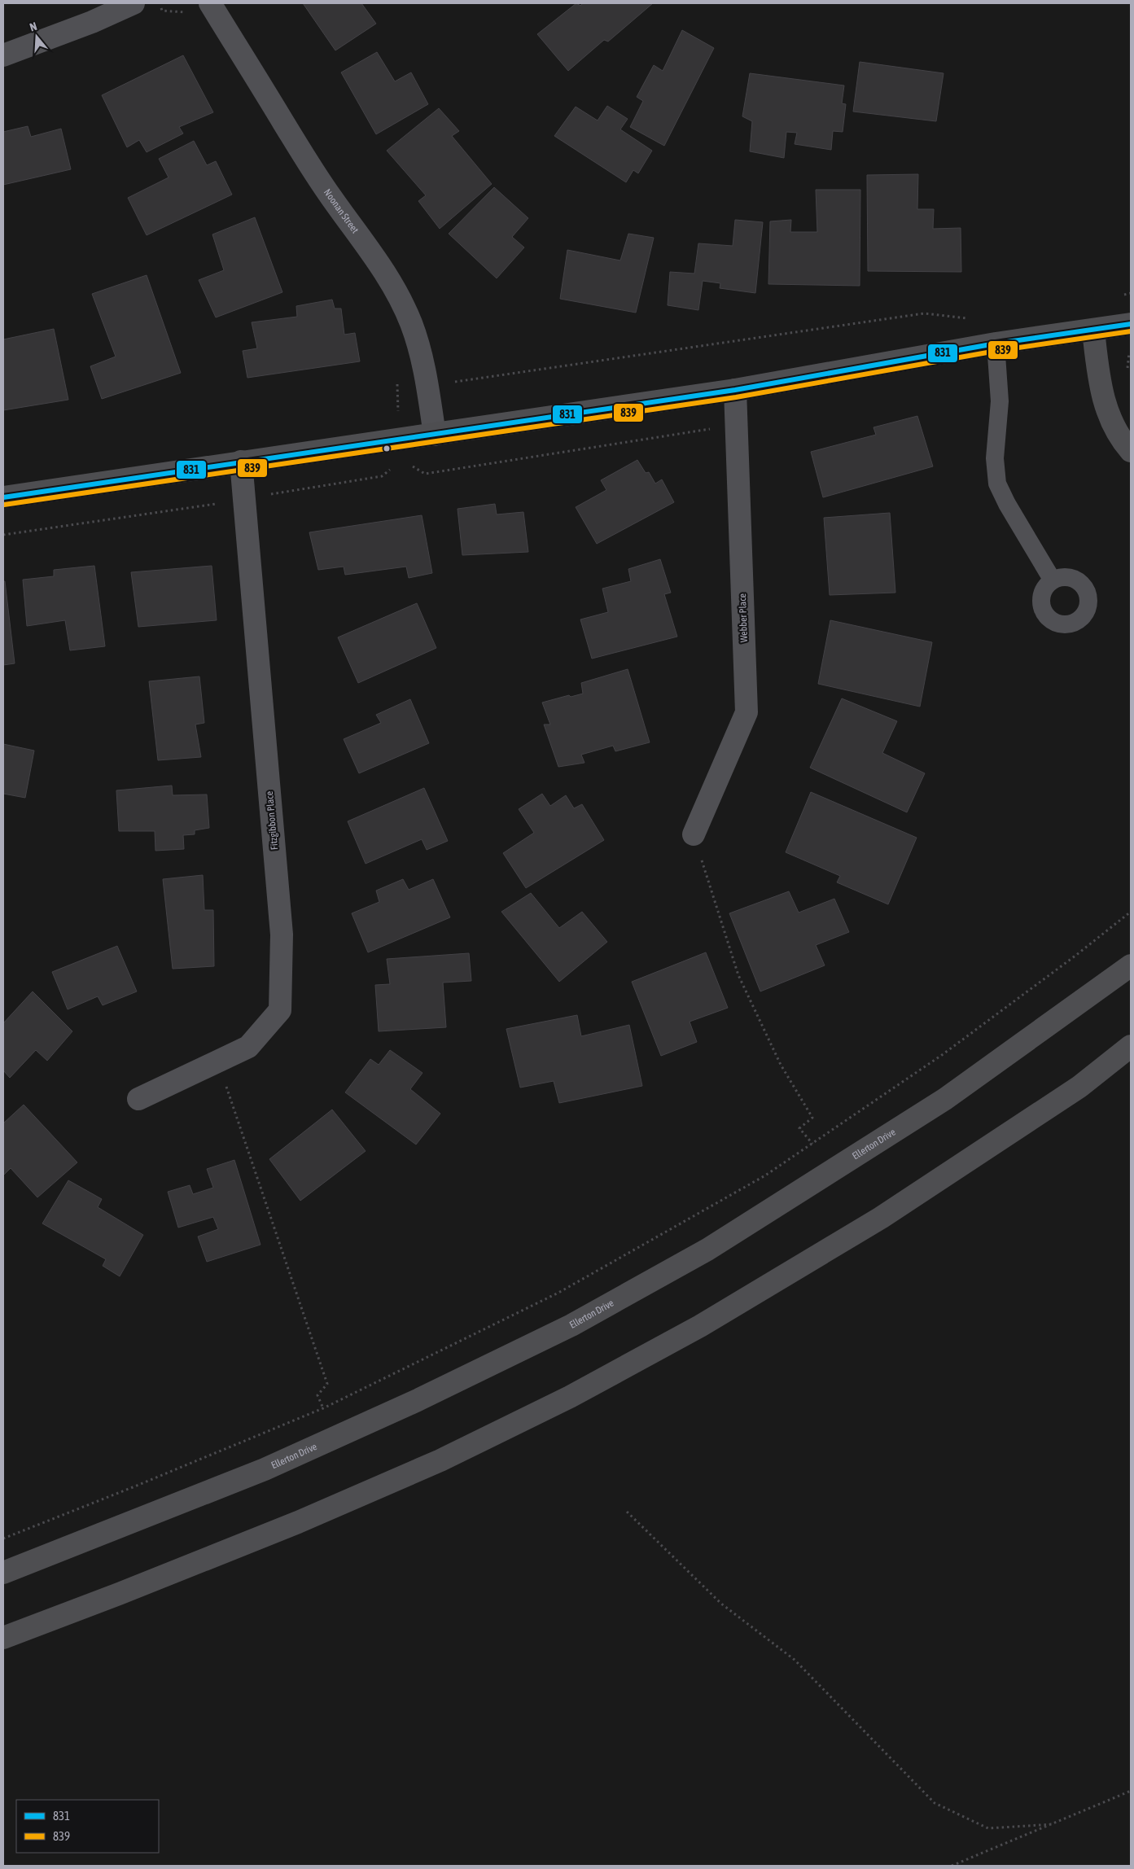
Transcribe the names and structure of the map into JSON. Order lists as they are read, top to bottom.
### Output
{
  "streets": {
    "main road": ["Ellerton Drive"],
    "street": ["Noonan Street", "Webber Place", "Fitzgibbon Place"]
  },
  "lines": ["transit line 831", "transit line 839"],
  "legend": ["831", "839"],
  "north": "top"
}
